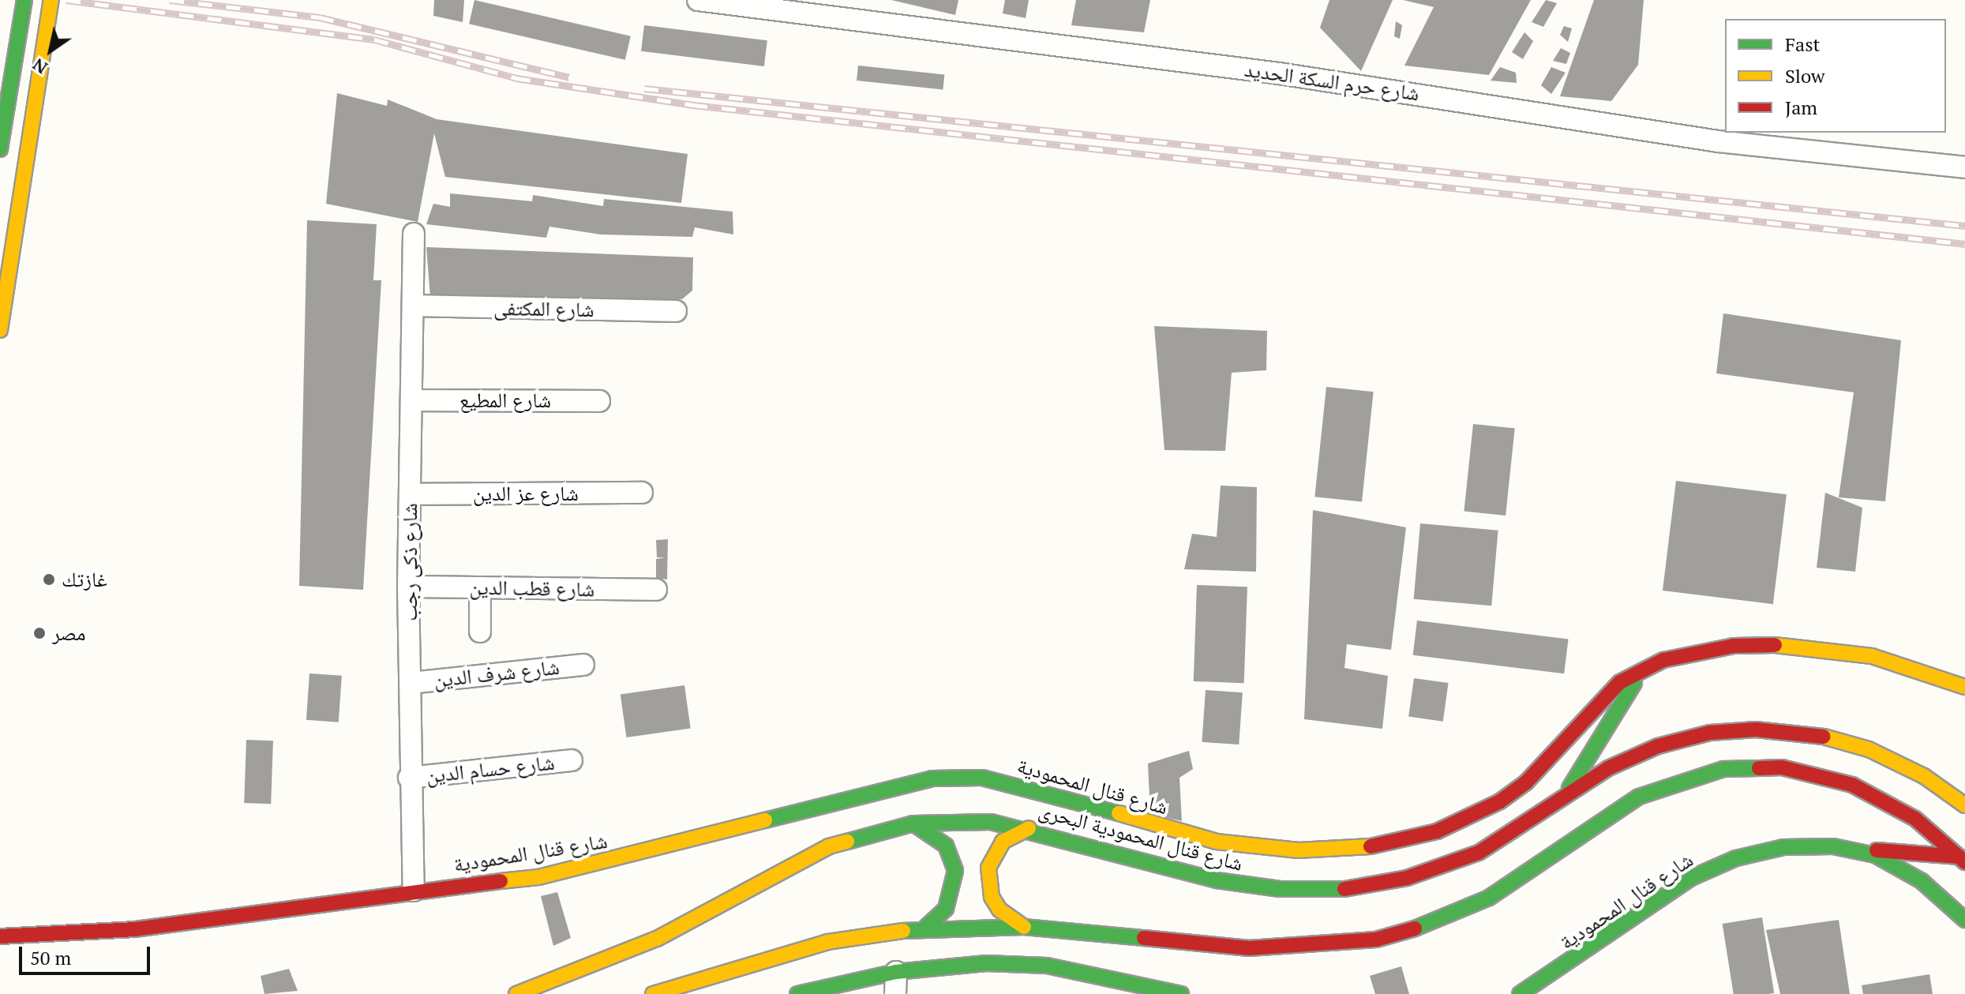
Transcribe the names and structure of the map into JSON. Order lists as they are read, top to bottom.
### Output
{
  "streets": {
    "main road": ["شارع قنال المحمودية", "شارع قنال المحمودية البحرى"],
    "street": [
      "شارع حرم السكة الحديد",
      "شارع المكتفى",
      "شارع المطيع",
      "شارع عز الدين",
      "شارع ذكى رجب",
      "شارع قطب الدين",
      "شارع شرف الدين",
      "شارع حسام الدين"
    ]
  },
  "crossings": [
    ["شارع المكتفى", "شارع ذكى رجب"],
    ["شارع المطيع", "شارع ذكى رجب"],
    ["شارع عز الدين", "شارع ذكى رجب"],
    ["شارع ذكى رجب", "شارع قطب الدين"],
    ["شارع ذكى رجب", "شارع شرف الدين"],
    ["شارع ذكى رجب", "شارع حسام الدين"],
    ["شارع ذكى رجب", "شارع قنال المحمودية"]
  ],
  "places": ["غازتك", "مصر"],
  "legend": ["Fast", "Slow", "Jam"],
  "scale_bar": "50 m",
  "north": "bottom left"
}
